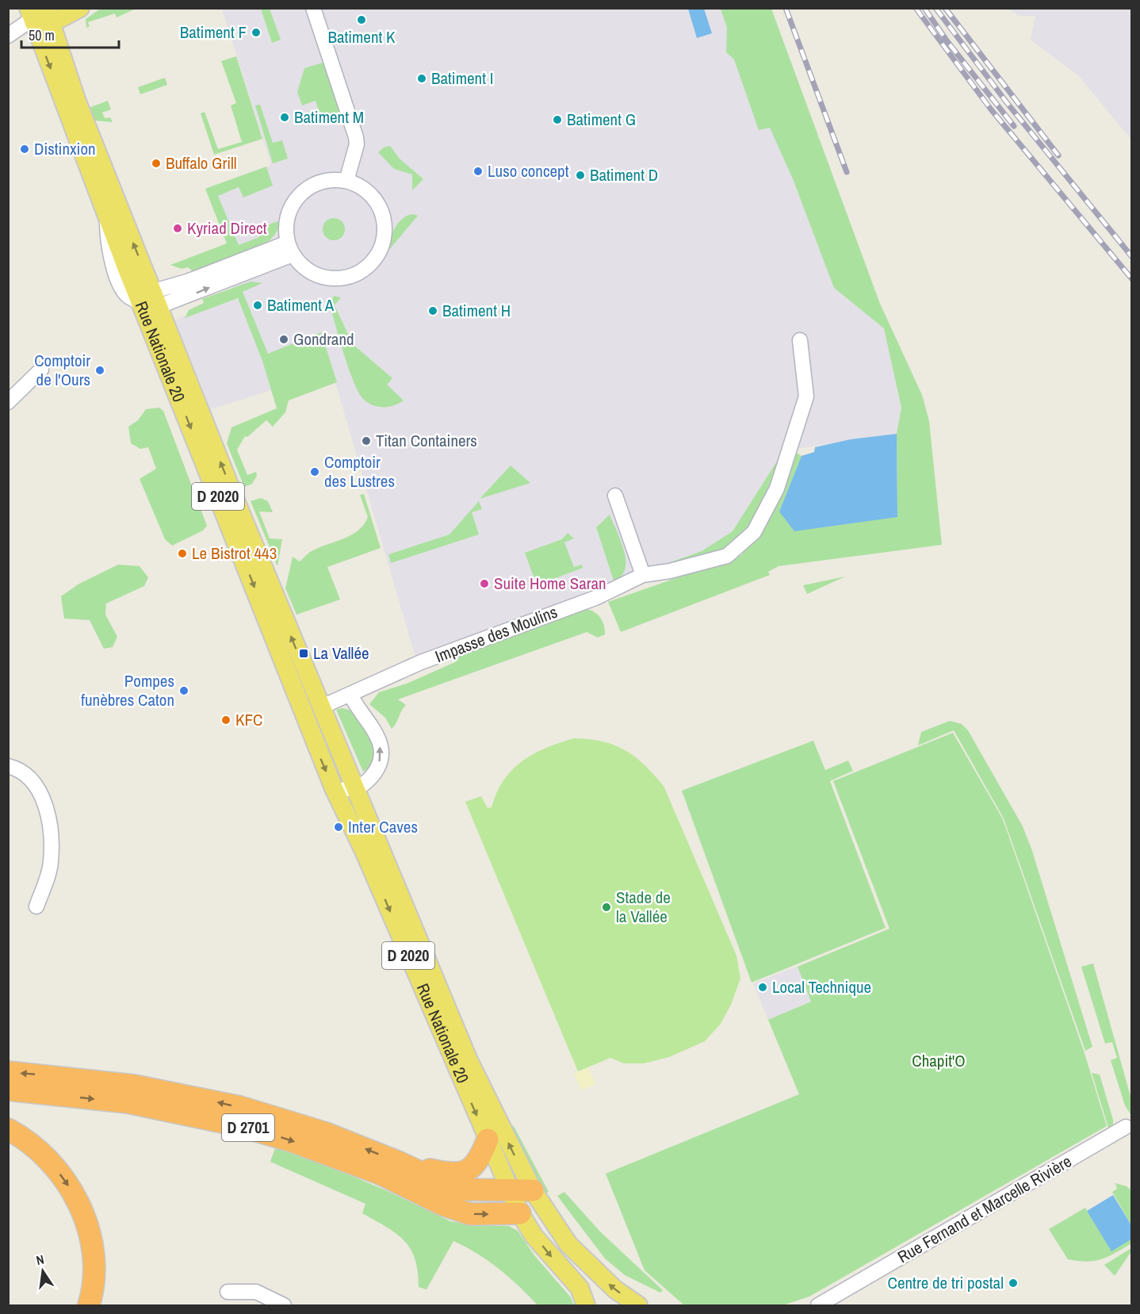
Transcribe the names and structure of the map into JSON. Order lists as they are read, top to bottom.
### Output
{
  "streets": {
    "highway": ["D 2701"],
    "main road": ["Rue Nationale 20", "D 2020"],
    "street": ["Impasse des Moulins", "Rue Fernand et Marcelle Rivière"]
  },
  "crossings": [
    ["Rue Nationale 20", "Impasse des Moulins"],
    ["Rue Nationale 20", "D 2701"]
  ],
  "parks": ["Chapit'O"],
  "places": {
    "other": [
      "Batiment K",
      "Batiment F",
      "Batiment I",
      "Batiment M",
      "Batiment G",
      "Distinxion",
      "Buffalo Grill",
      "Luso concept",
      "Batiment D",
      "Kyriad Direct",
      "Batiment A",
      "Batiment H",
      "Gondrand",
      "Comptoir de l'Ours",
      "Titan Containers",
      "Comptoir des Lustres",
      "Le Bistrot 443",
      "Suite Home Saran",
      "Pompes funèbres Caton",
      "KFC",
      "Inter Caves",
      "Stade de la Vallée",
      "Local Technique",
      "Centre de tri postal"
    ],
    "transit": ["La Vallée"]
  },
  "scale_bar": "50 m",
  "north": "top"
}
